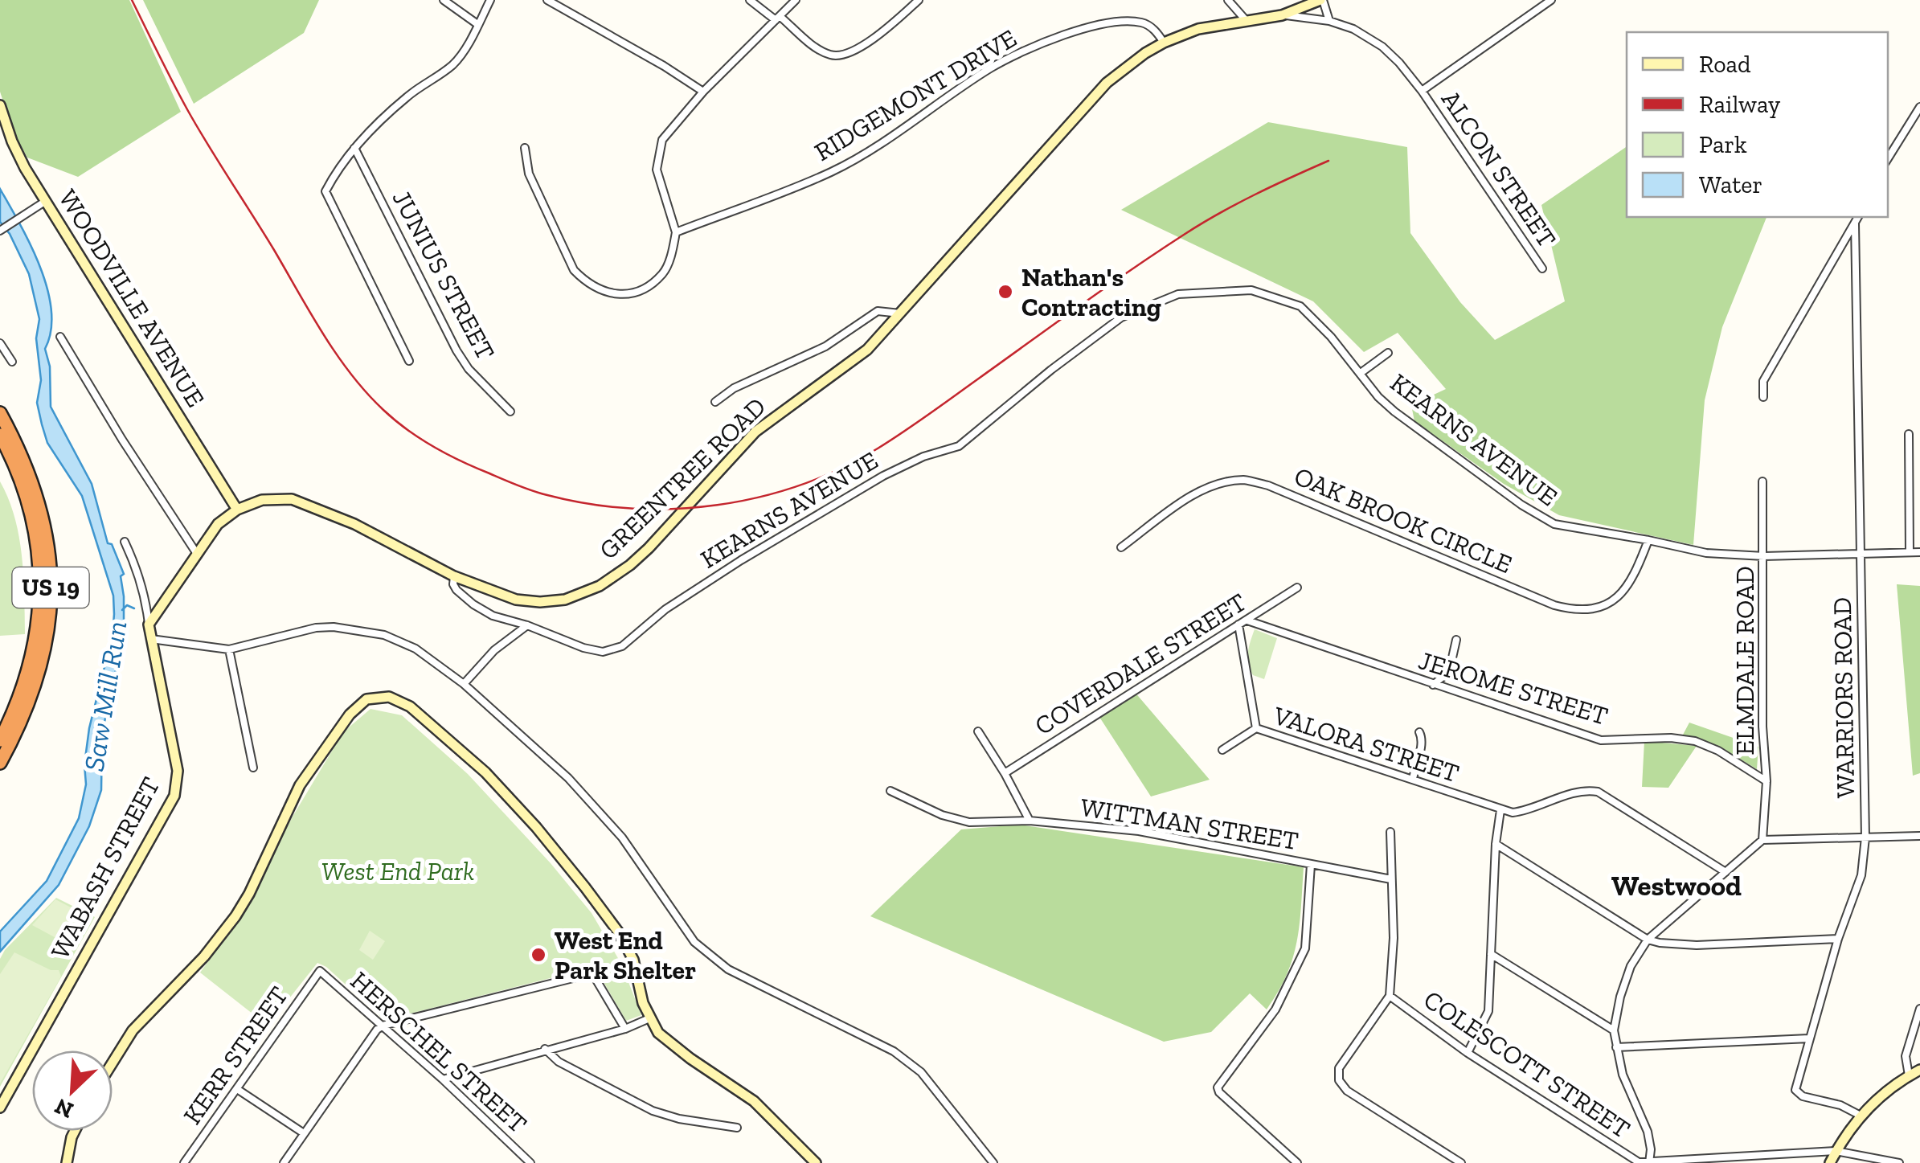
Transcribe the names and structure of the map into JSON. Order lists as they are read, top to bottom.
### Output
{
  "streets": {
    "highway": ["US 19"],
    "main road": ["WOODVILLE AVENUE", "GREENTREE ROAD", "WABASH STREET"],
    "street": [
      "RIDGEMONT DRIVE",
      "ALCON STREET",
      "JUNIUS STREET",
      "KEARNS AVENUE",
      "OAK BROOK CIRCLE",
      "ELMDALE ROAD",
      "COVERDALE STREET",
      "JEROME STREET",
      "WARRIORS ROAD",
      "VALORA STREET",
      "WITTMAN STREET",
      "HERSCHEL STREET",
      "KERR STREET",
      "COLESCOTT STREET"
    ]
  },
  "crossings": [
    ["RIDGEMONT DRIVE", "GREENTREE ROAD"],
    ["ALCON STREET", "GREENTREE ROAD"],
    ["WOODVILLE AVENUE", "GREENTREE ROAD"],
    ["KEARNS AVENUE", "GREENTREE ROAD"],
    ["KEARNS AVENUE", "OAK BROOK CIRCLE"],
    ["KEARNS AVENUE", "ELMDALE ROAD"],
    ["KEARNS AVENUE", "WARRIORS ROAD"],
    ["ELMDALE ROAD", "JEROME STREET"],
    ["COVERDALE STREET", "JEROME STREET"],
    ["HERSCHEL STREET", "KERR STREET"]
  ],
  "districts": ["Westwood"],
  "water": ["Saw Mill Run"],
  "parks": ["West End Park"],
  "places": ["Nathan's Contracting", "West End Park Shelter"],
  "legend": [
    "Road",
    "Railway",
    "Park",
    "Water"
  ],
  "north": "bottom left"
}
